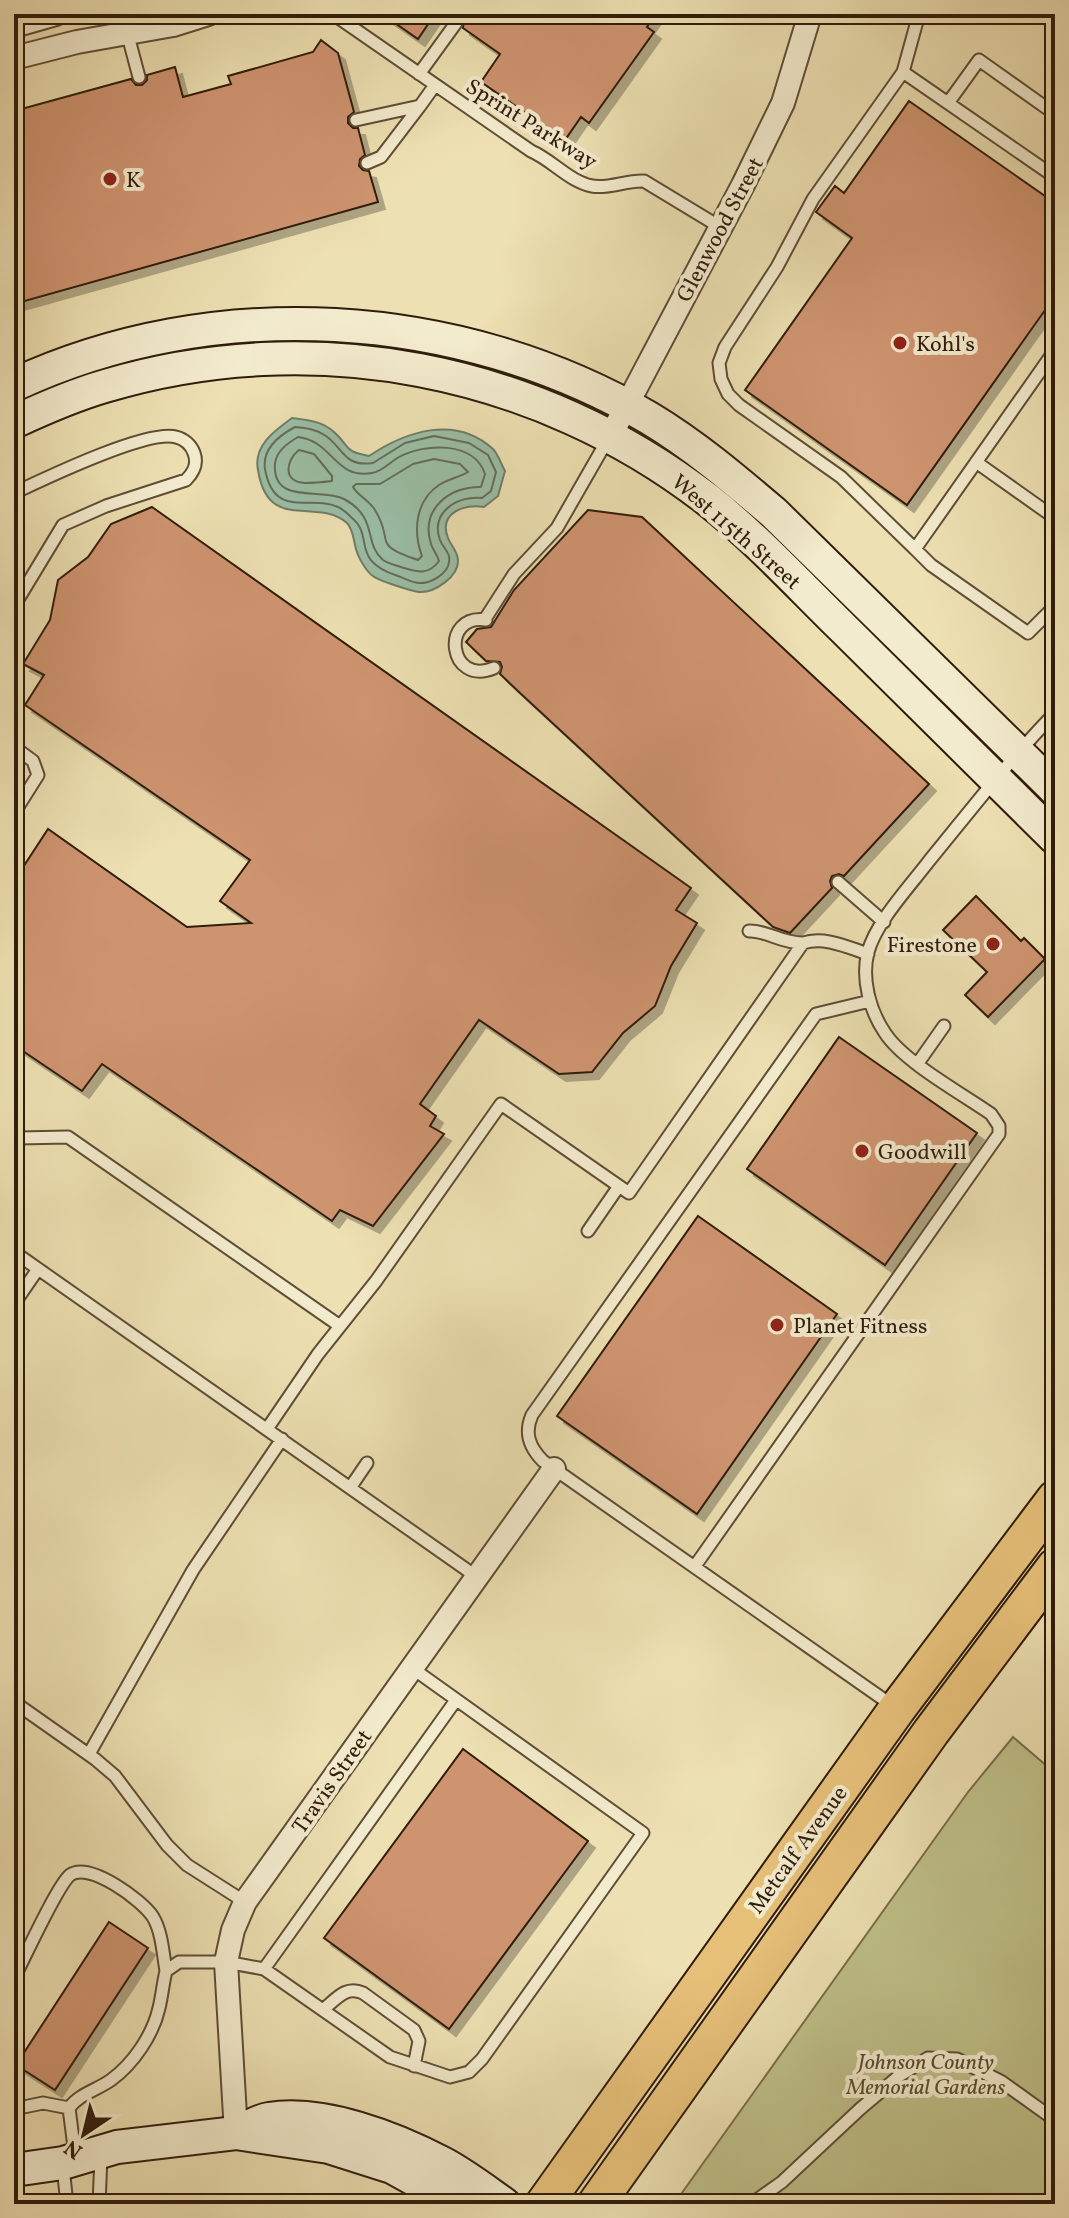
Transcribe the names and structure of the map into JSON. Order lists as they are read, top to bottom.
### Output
{
  "streets": {
    "main road": ["Metcalf Avenue"],
    "street": ["Glenwood Street", "West 115th Street", "Travis Street"],
    "lane": ["Sprint Parkway"]
  },
  "crossings": [
    ["Sprint Parkway", "Glenwood Street"],
    ["Glenwood Street", "West 115th Street"]
  ],
  "parks": ["Johnson County Memorial Gardens"],
  "places": [
    "K",
    "Kohl's",
    "Firestone",
    "Goodwill",
    "Planet Fitness"
  ],
  "north": "bottom left"
}
